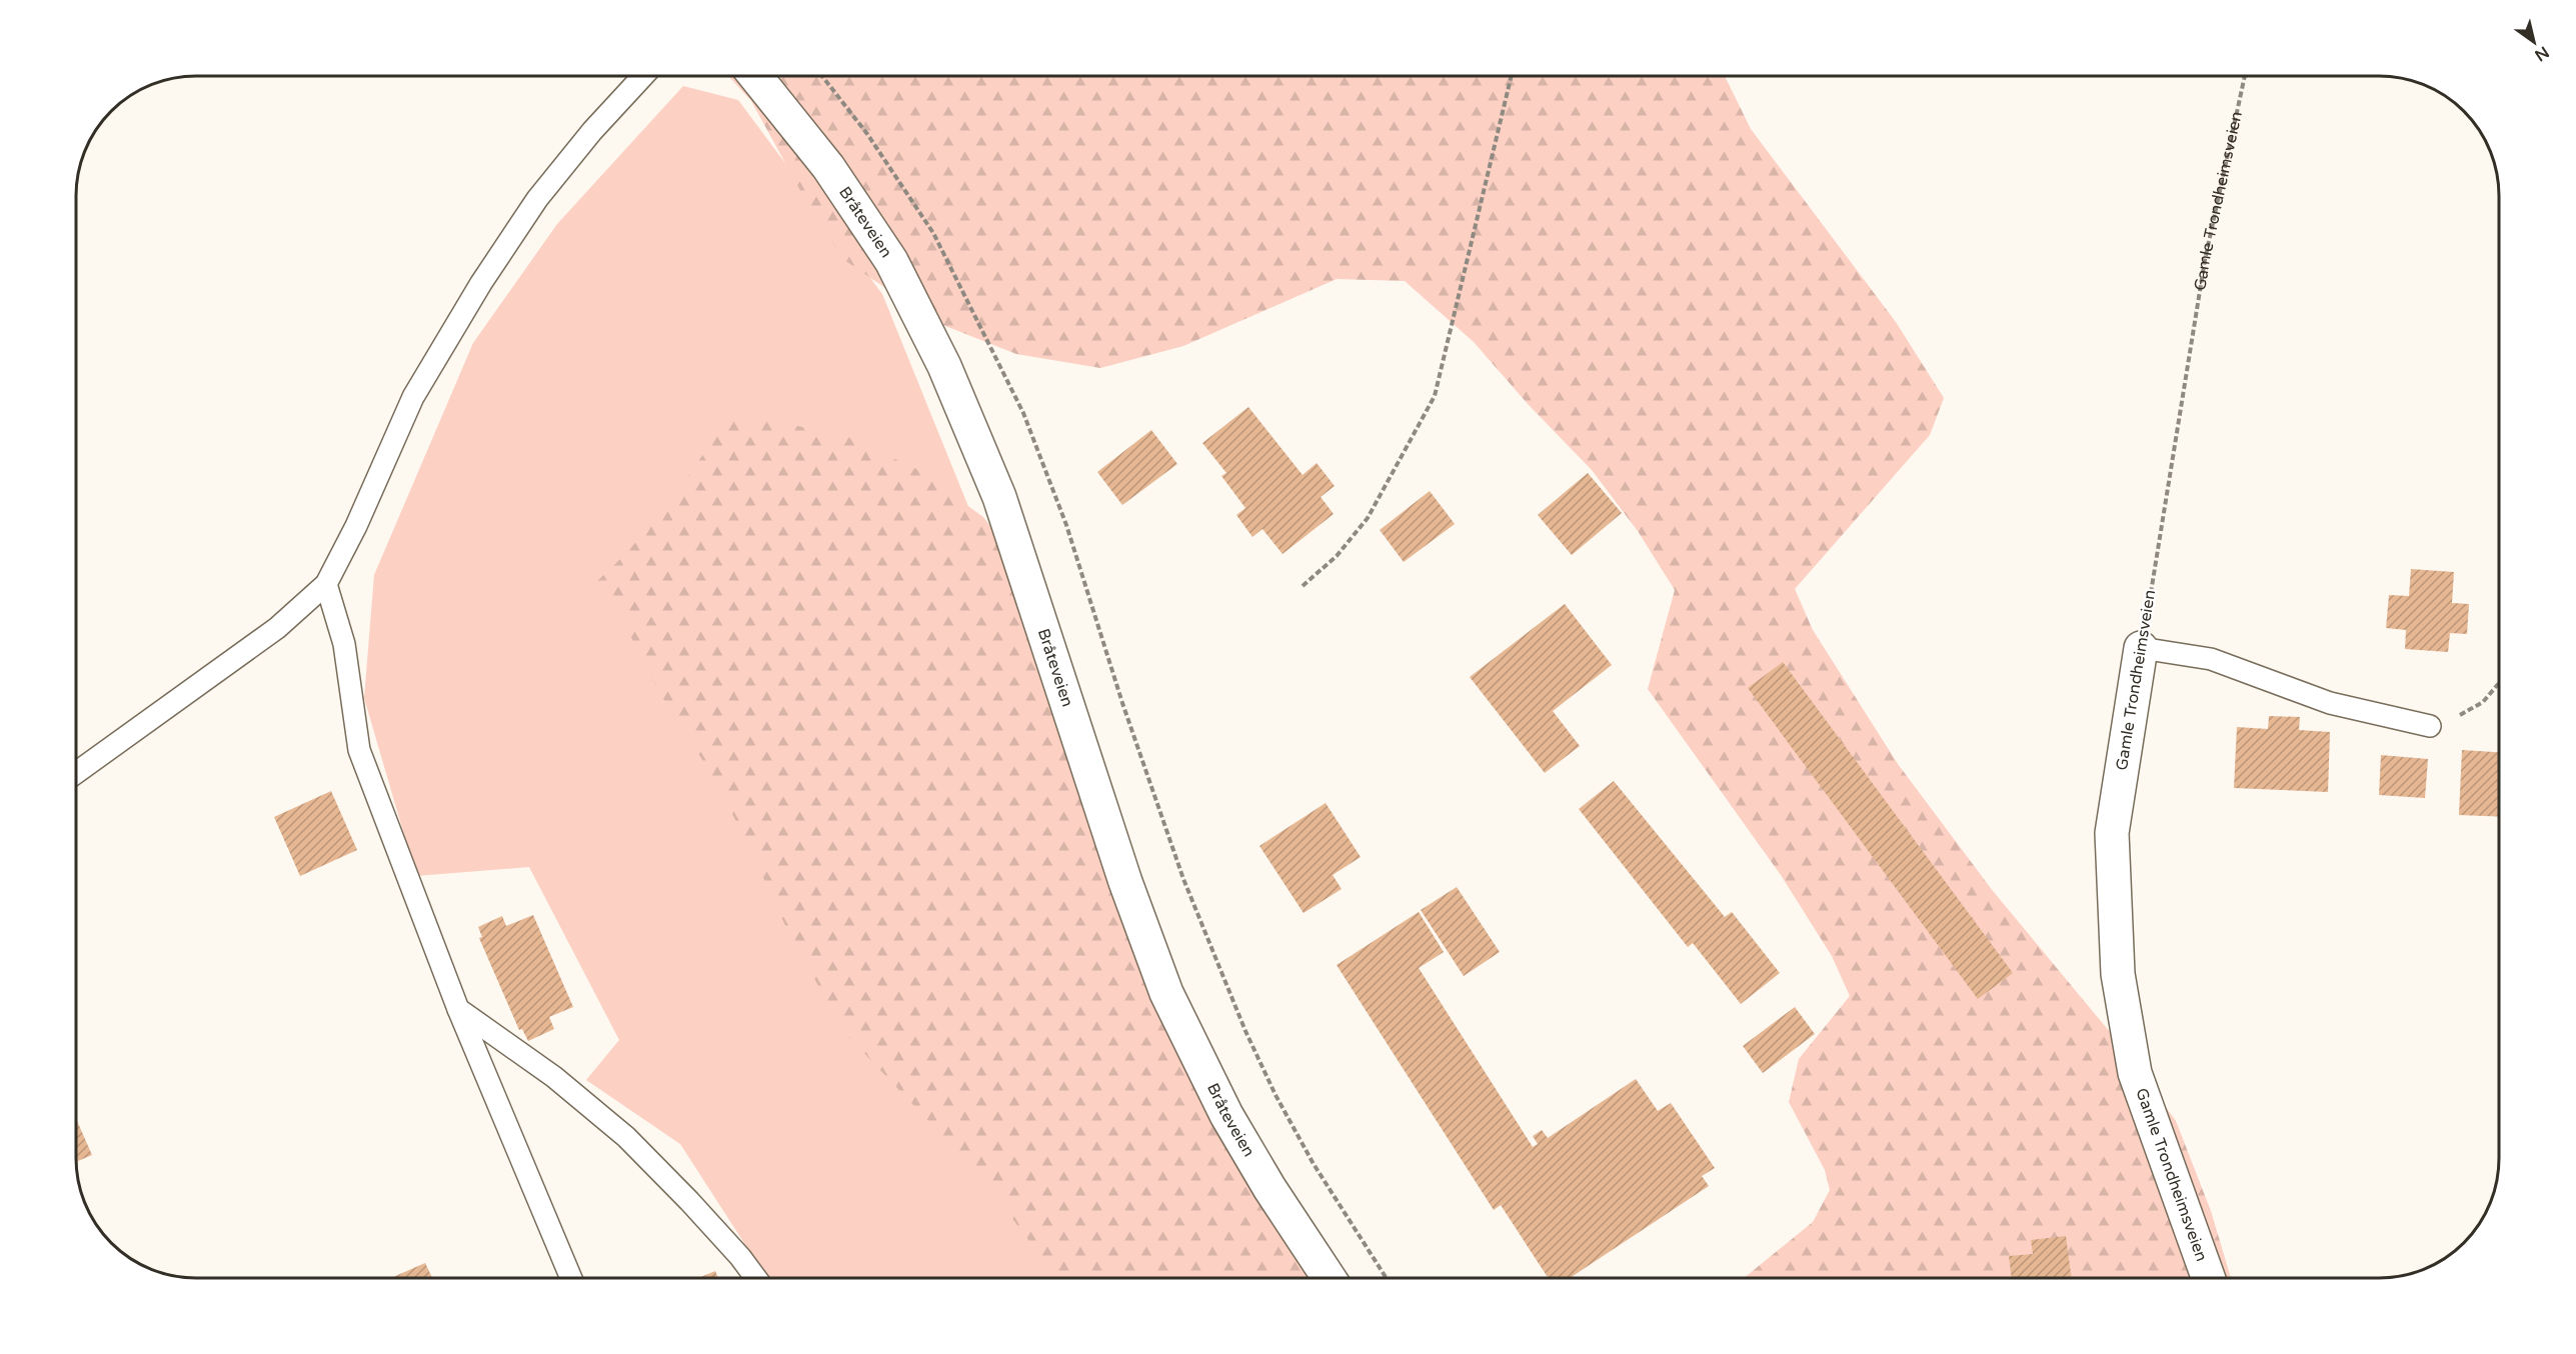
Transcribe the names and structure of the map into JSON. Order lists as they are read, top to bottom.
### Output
{
  "streets": {
    "main road": ["Gamle Trondheimsveien", "Bråteveien"]
  },
  "north": "bottom right"
}
